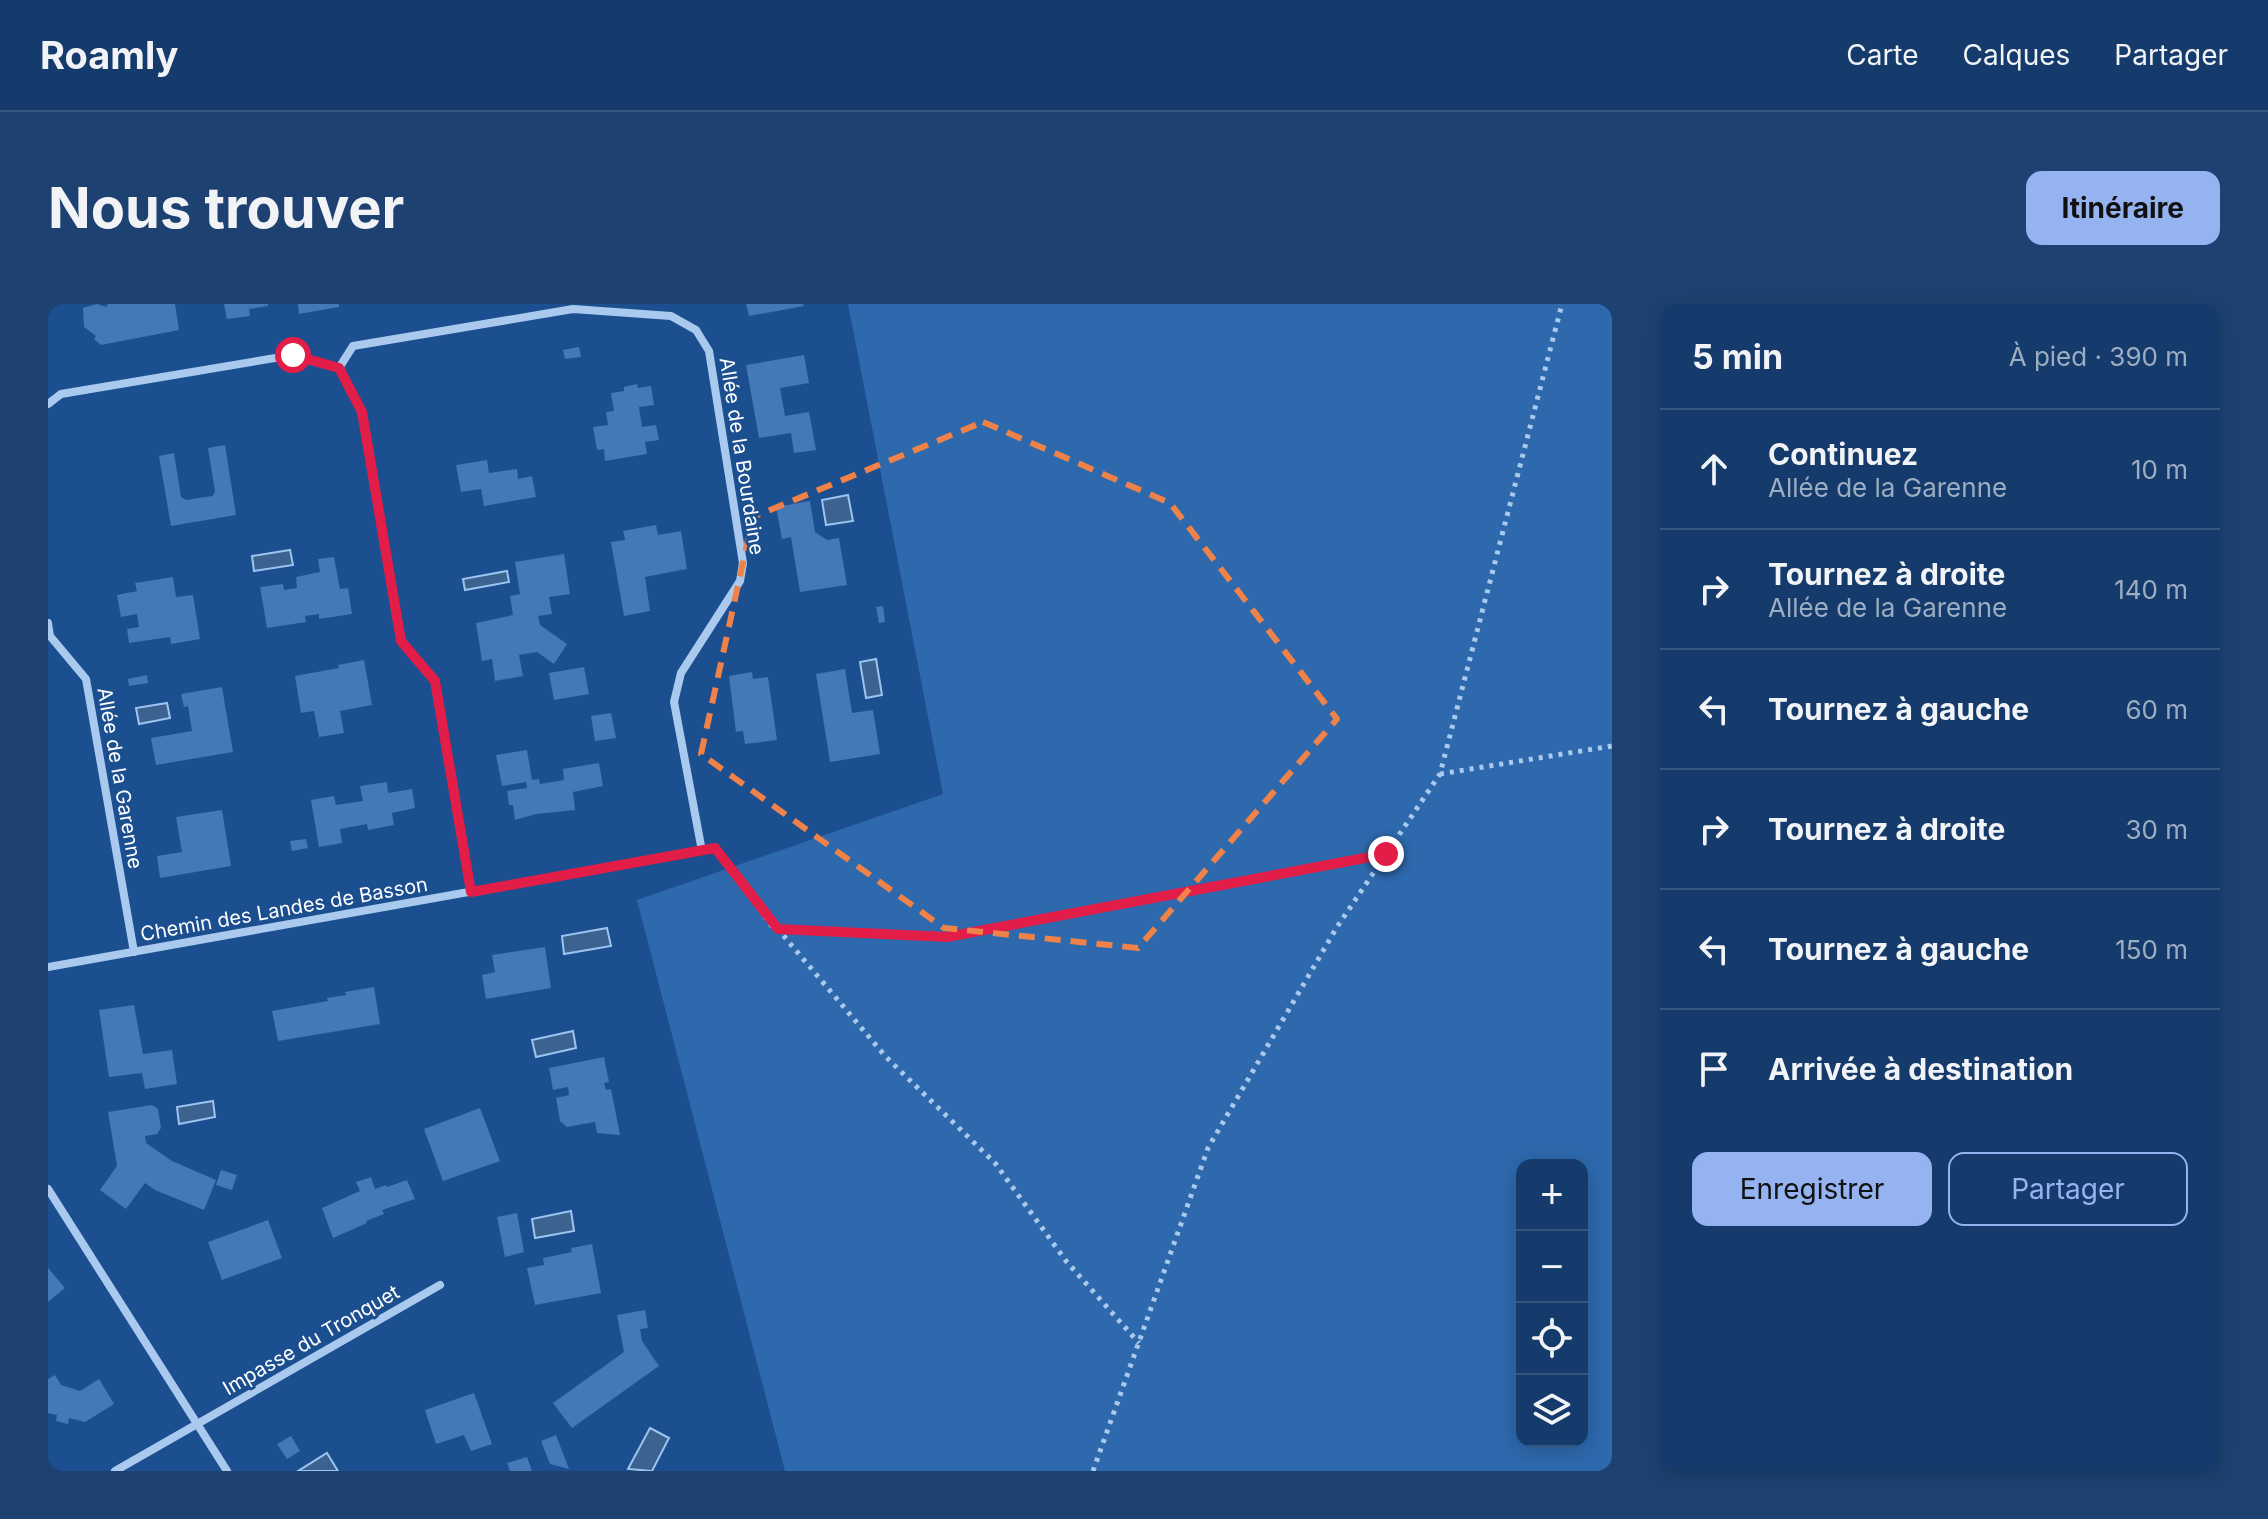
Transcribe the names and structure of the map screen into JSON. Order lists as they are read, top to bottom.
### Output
{
  "streets": {
    "street": [
      "Allée de la Bourdaine",
      "Allée de la Garenne",
      "Chemin des Landes de Basson",
      "Impasse du Tronquet"
    ]
  },
  "crossings": [
    ["Allée de la Bourdaine", "Chemin des Landes de Basson"],
    ["Allée de la Garenne", "Chemin des Landes de Basson"]
  ],
  "page": {
    "header": "Roamly",
    "nav": ["Carte", "Calques", "Partager"],
    "buttons": [
      "Itinéraire",
      ["Enregistrer", "Partager"]
    ],
    "title": "Nous trouver",
    "heading": ["5 min", "À pied · 390 m"],
    "list": [
      ["Continuez", "Allée de la Garenne", "10 m"],
      ["Tournez à droite", "Allée de la Garenne", "140 m"],
      ["Tournez à gauche", "60 m"],
      ["Tournez à droite", "30 m"],
      ["Tournez à gauche", "150 m"],
      "Arrivée à destination"
    ],
    "map_buttons": ["+", "−"]
  }
}
